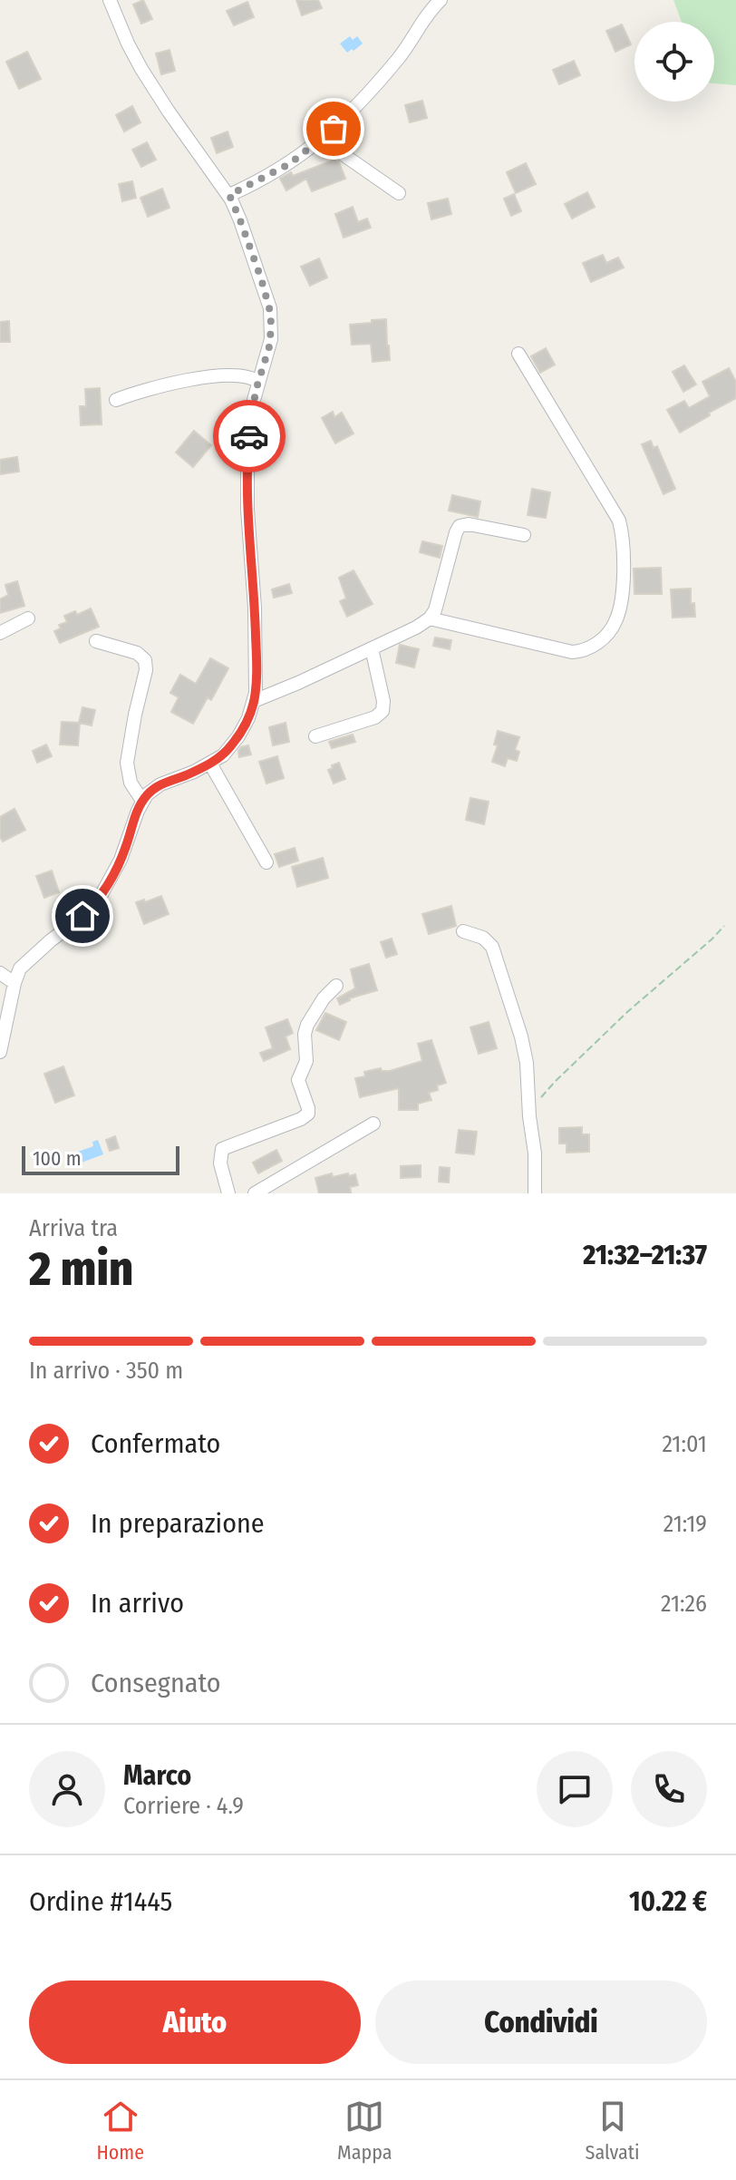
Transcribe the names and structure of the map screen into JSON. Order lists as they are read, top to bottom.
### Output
{
  "scale_bar": "100 m",
  "page": {
    "scale": "100 m",
    "heading": ["2 min", "Arriva tra", "21:32–21:37"],
    "panel": [
      "Marco",
      "Corriere · 4.9",
      "Ordine #1445",
      "10.22 €"
    ],
    "bar": "In arrivo · 350 m",
    "list": [
      ["Confermato", "21:01"],
      ["In preparazione", "21:19"],
      ["In arrivo", "21:26"],
      "Consegnato"
    ],
    "buttons": ["Aiuto", "Condividi"],
    "tabs": ["Home", "Mappa", "Salvati"]
  }
}
